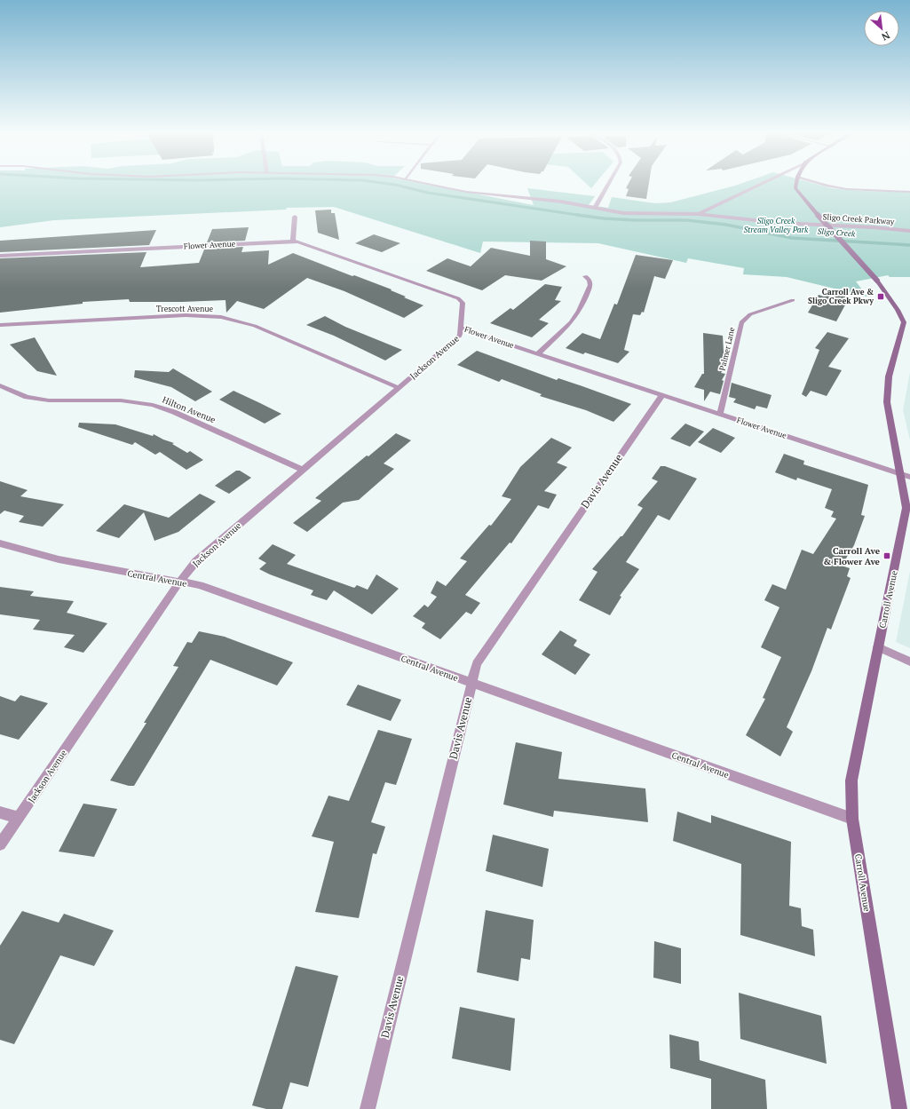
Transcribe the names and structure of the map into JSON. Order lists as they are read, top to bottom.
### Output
{
  "streets": {
    "main road": ["Carroll Avenue"],
    "street": [
      "Sligo Creek Parkway",
      "Flower Avenue",
      "Trescott Avenue",
      "Palmer Lane",
      "Jackson Avenue",
      "Hilton Avenue",
      "Davis Avenue",
      "Central Avenue"
    ]
  },
  "crossings": [
    ["Flower Avenue", "Palmer Lane"],
    ["Flower Avenue", "Jackson Avenue"],
    ["Flower Avenue", "Davis Avenue"],
    ["Flower Avenue", "Carroll Avenue"],
    ["Trescott Avenue", "Jackson Avenue"],
    ["Jackson Avenue", "Hilton Avenue"],
    ["Jackson Avenue", "Central Avenue"],
    ["Davis Avenue", "Central Avenue"],
    ["Central Avenue", "Carroll Avenue"]
  ],
  "water": ["Sligo Creek"],
  "parks": ["Sligo Creek Stream Valley Park"],
  "places": {
    "transit": ["Carroll Ave & Sligo Creek Pkwy", "Carroll Ave & Flower Ave"]
  },
  "north": "bottom right"
}
